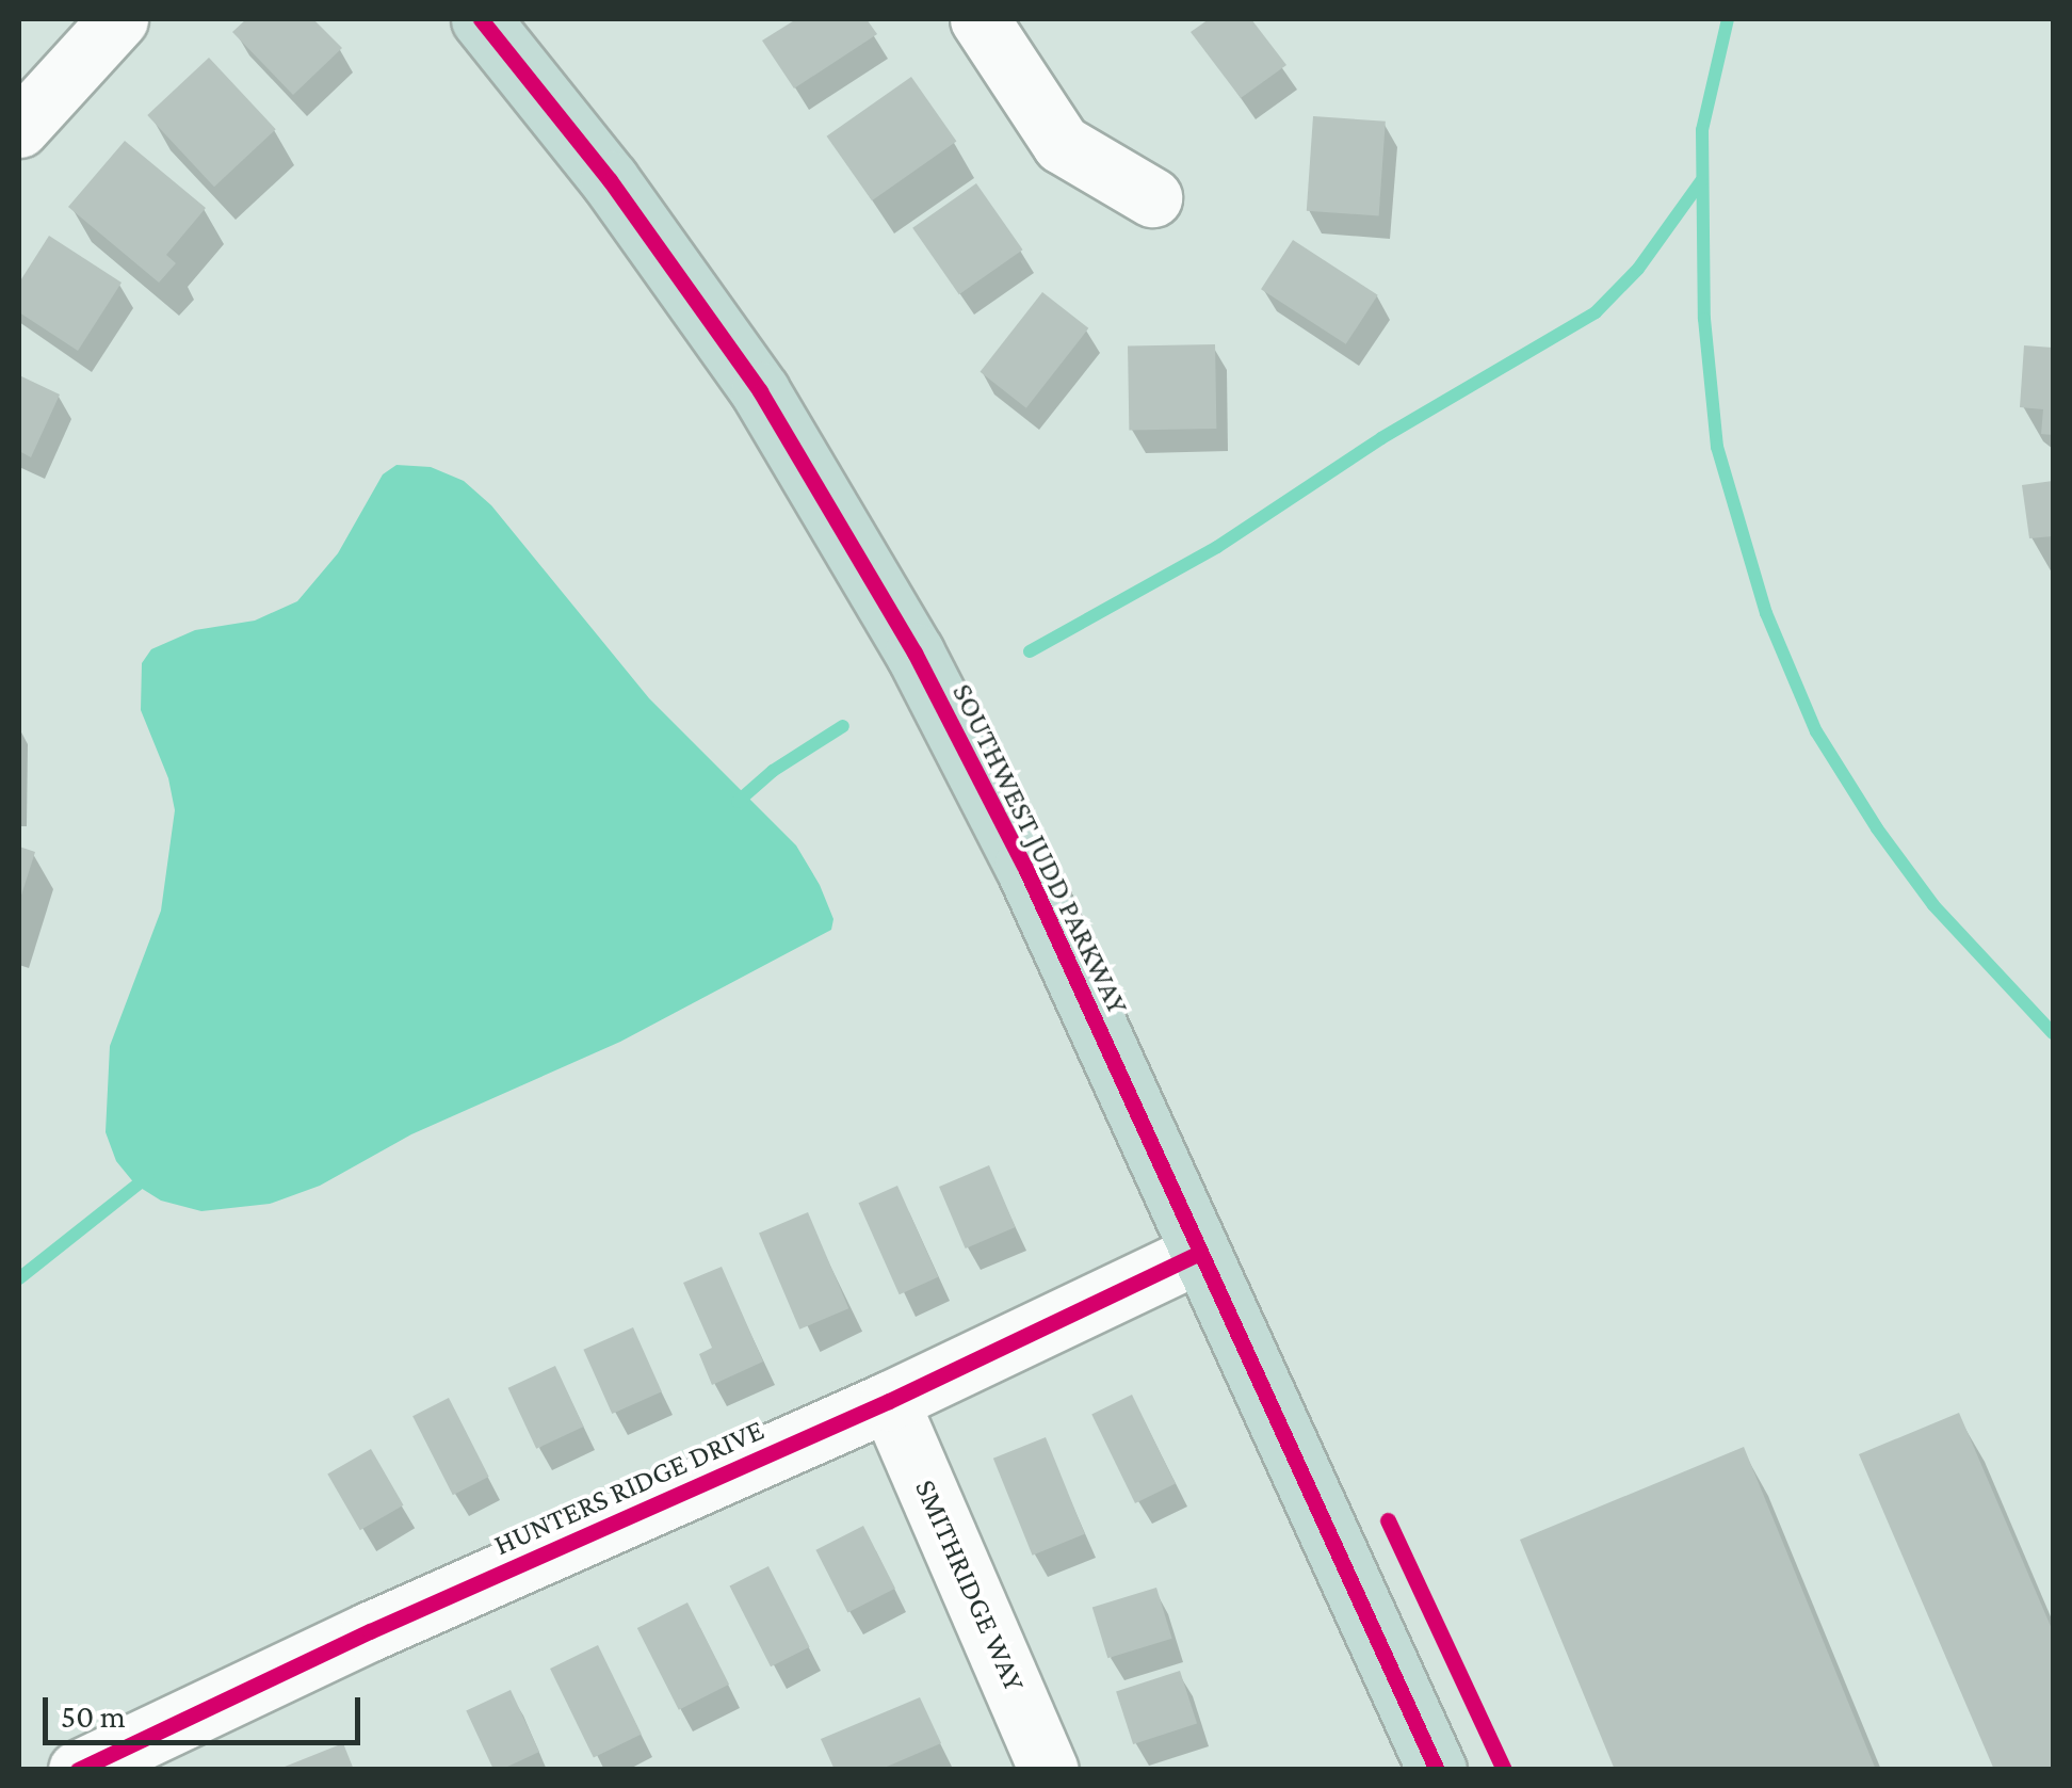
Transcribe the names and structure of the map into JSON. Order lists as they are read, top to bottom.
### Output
{
  "streets": {
    "highway": ["SOUTHWEST JUDD PARKWAY"],
    "street": ["HUNTERS RIDGE DRIVE", "SMITHRIDGE WAY"]
  },
  "crossings": [
    ["SOUTHWEST JUDD PARKWAY", "HUNTERS RIDGE DRIVE"],
    ["HUNTERS RIDGE DRIVE", "SMITHRIDGE WAY"]
  ],
  "scale_bar": "50 m"
}
